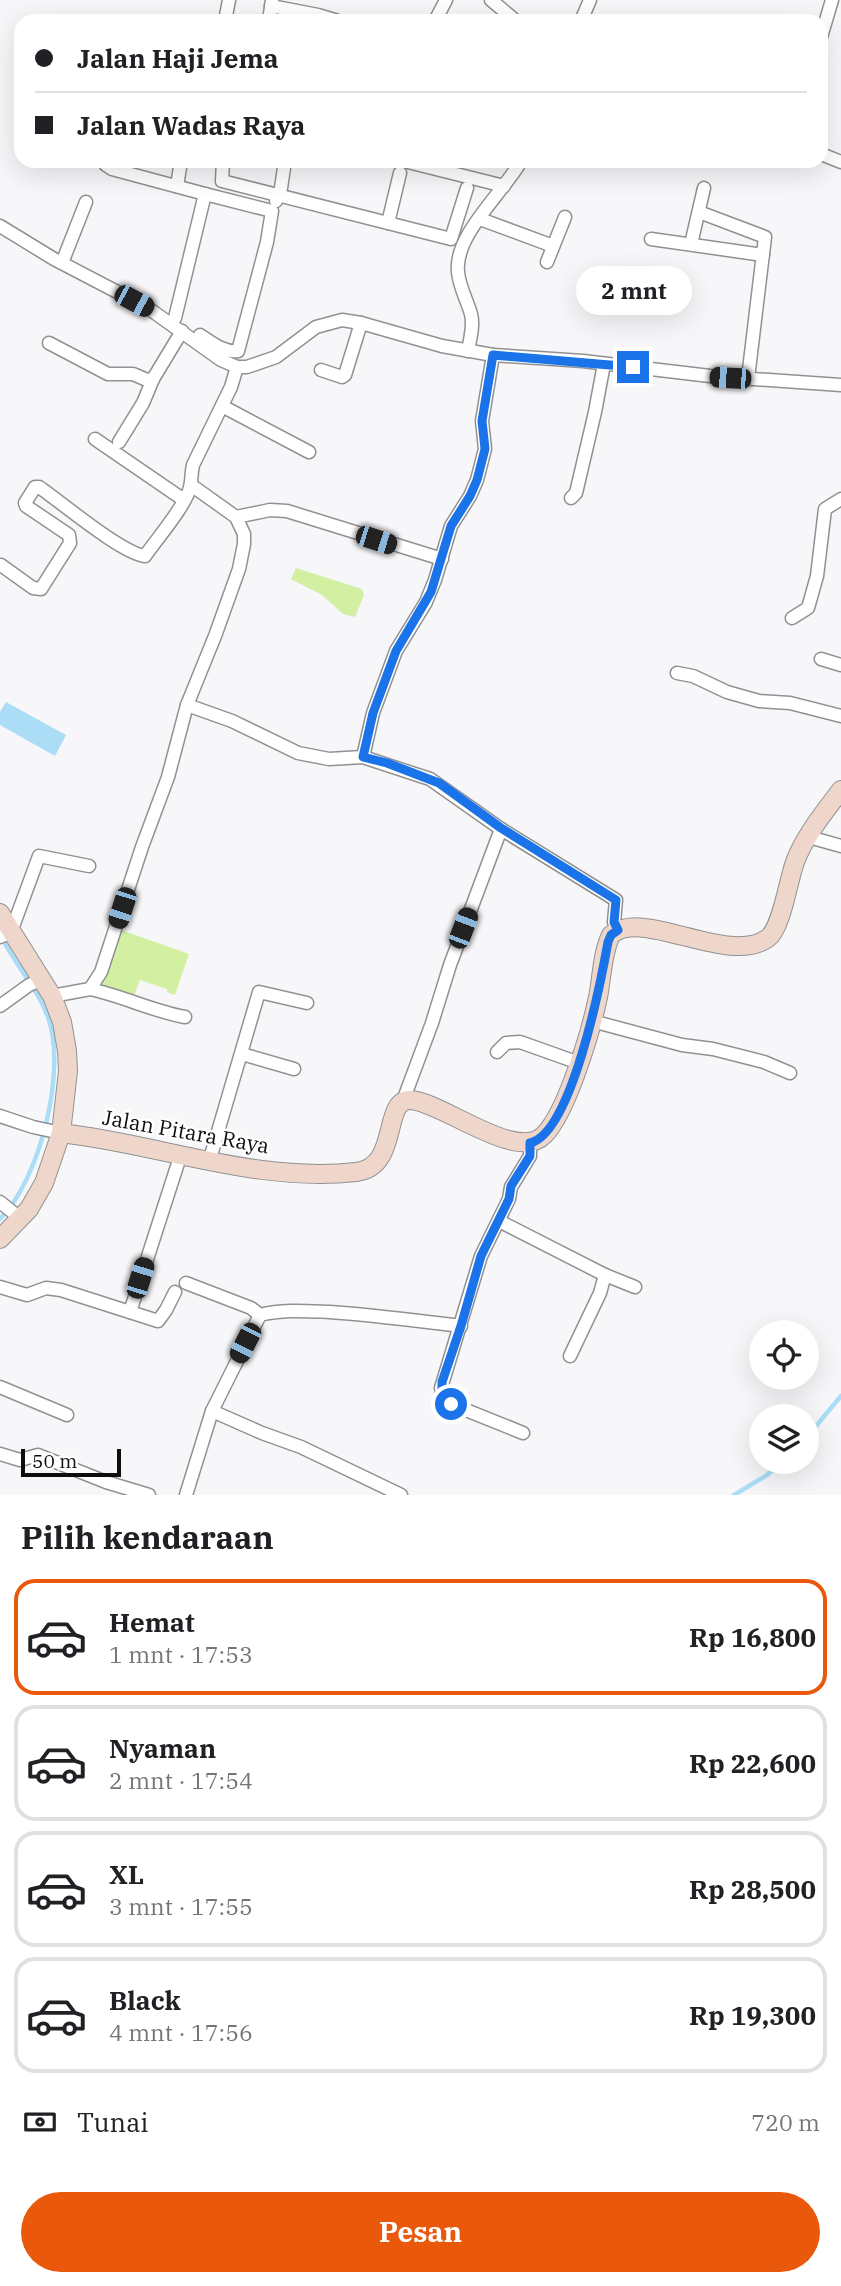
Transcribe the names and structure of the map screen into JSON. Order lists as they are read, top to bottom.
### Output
{
  "streets": {
    "main road": ["Jalan Pitara Raya"]
  },
  "scale_bar": "50 m",
  "page": {
    "banner": ["Jalan Haji Jema", "Jalan Wadas Raya"],
    "bubble": "2 mnt",
    "scale": "50 m",
    "heading": "Pilih kendaraan",
    "list": [
      {
        "name": "Hemat",
        "note": "1 mnt · 17:53",
        "value": "Rp 16,800"
      },
      {
        "name": "Nyaman",
        "note": "2 mnt · 17:54",
        "value": "Rp 22,600"
      },
      {
        "name": "XL",
        "note": "3 mnt · 17:55",
        "value": "Rp 28,500"
      },
      {
        "name": "Black",
        "note": "4 mnt · 17:56",
        "value": "Rp 19,300"
      }
    ],
    "pay": ["Tunai", "720 m"],
    "buttons": "Pesan"
  }
}
